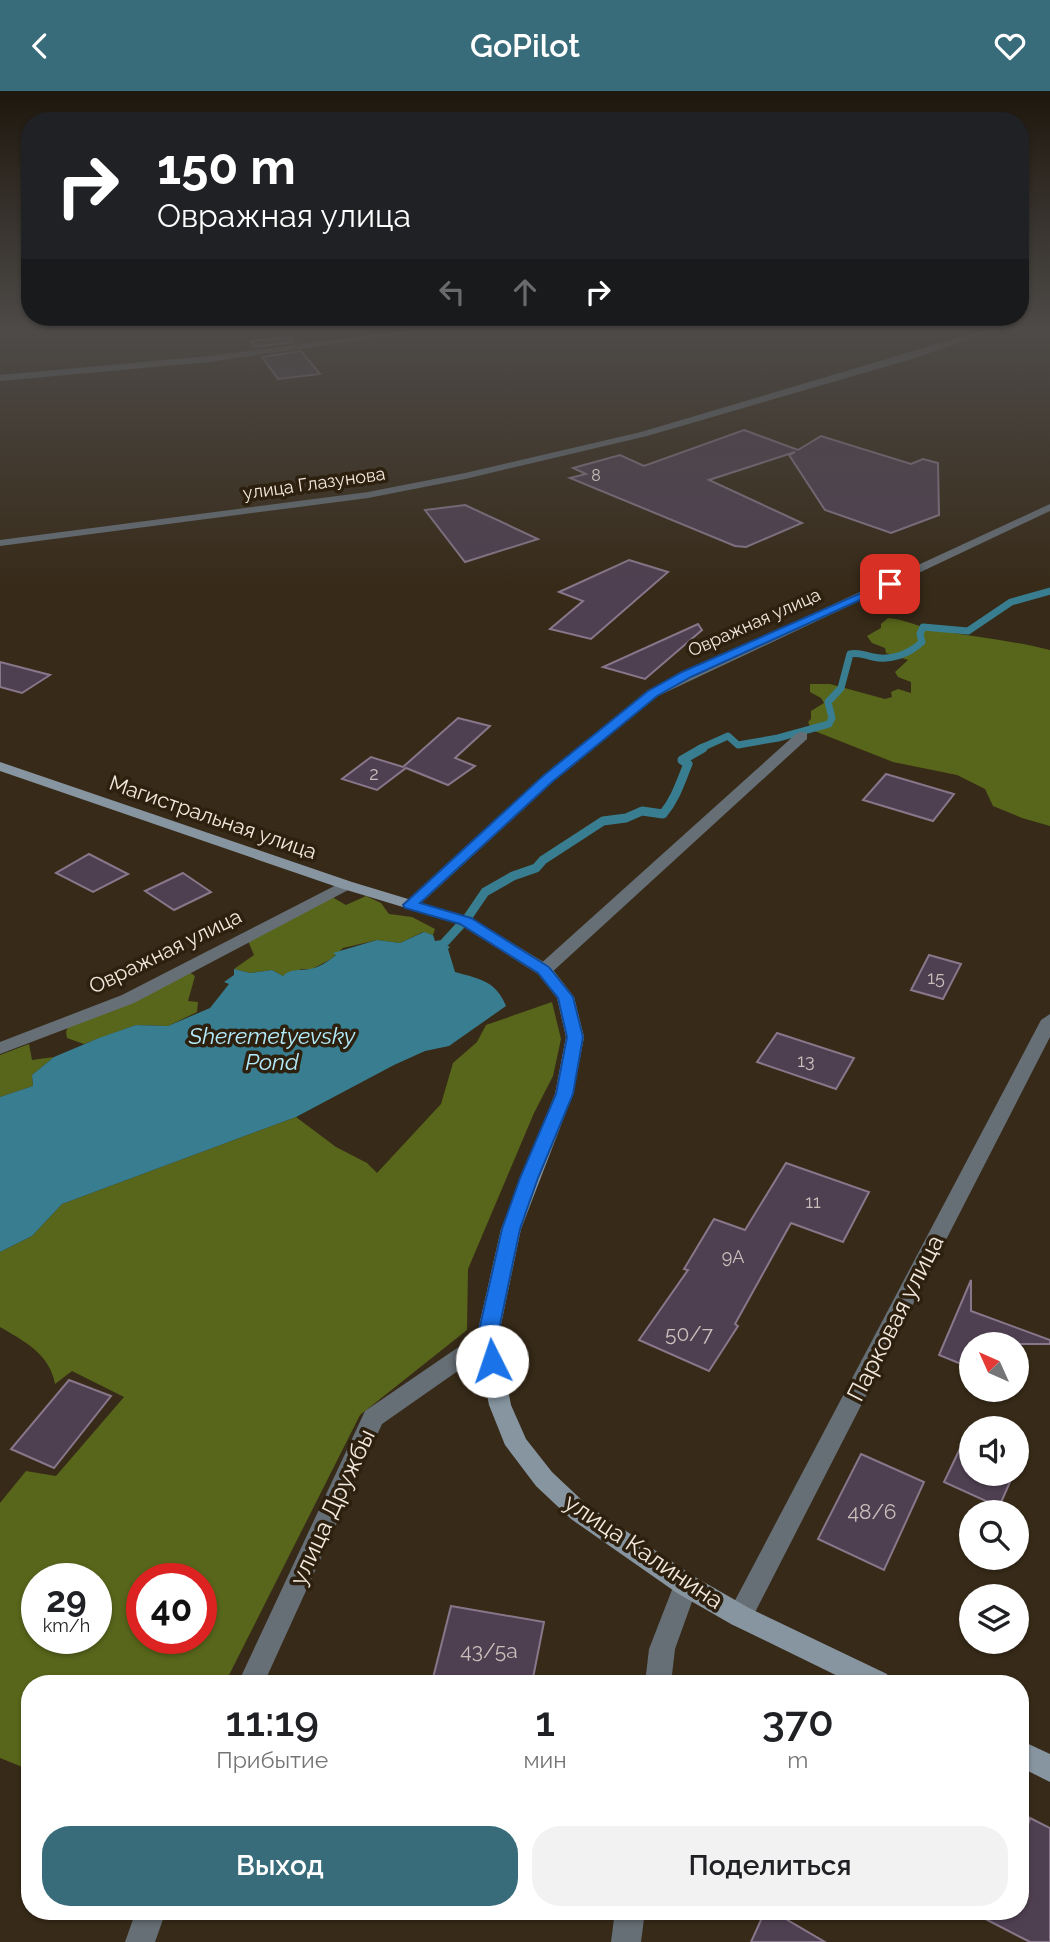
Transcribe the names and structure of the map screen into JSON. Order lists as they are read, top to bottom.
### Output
{
  "streets": {
    "street": [
      "улица Глазунова",
      "Овражная улица",
      "Магистральная улица",
      "Парковая улица",
      "улица Дружбы",
      "улица Калинина"
    ]
  },
  "crossings": [
    ["Овражная улица", "Магистральная улица"],
    ["Овражная улица", "улица Калинина"],
    ["Магистральная улица", "улица Калинина"],
    ["Парковая улица", "улица Калинина"],
    ["улица Дружбы", "улица Калинина"]
  ],
  "water": ["Sheremetyevsky Pond"],
  "house_numbers": [
    "8",
    "2",
    "15",
    "13",
    "11",
    "9А",
    "50/7",
    "48/6",
    "43/5а"
  ],
  "north": "top left",
  "page": {
    "header": "GoPilot",
    "turn": ["150 m", "Овражная улица"],
    "speed": "29 km/h",
    "limit": "40",
    "eta": [
      "11:19",
      "Прибытие",
      "1",
      "мин",
      "370",
      "m"
    ],
    "buttons": ["Выход", "Поделиться"]
  }
}
